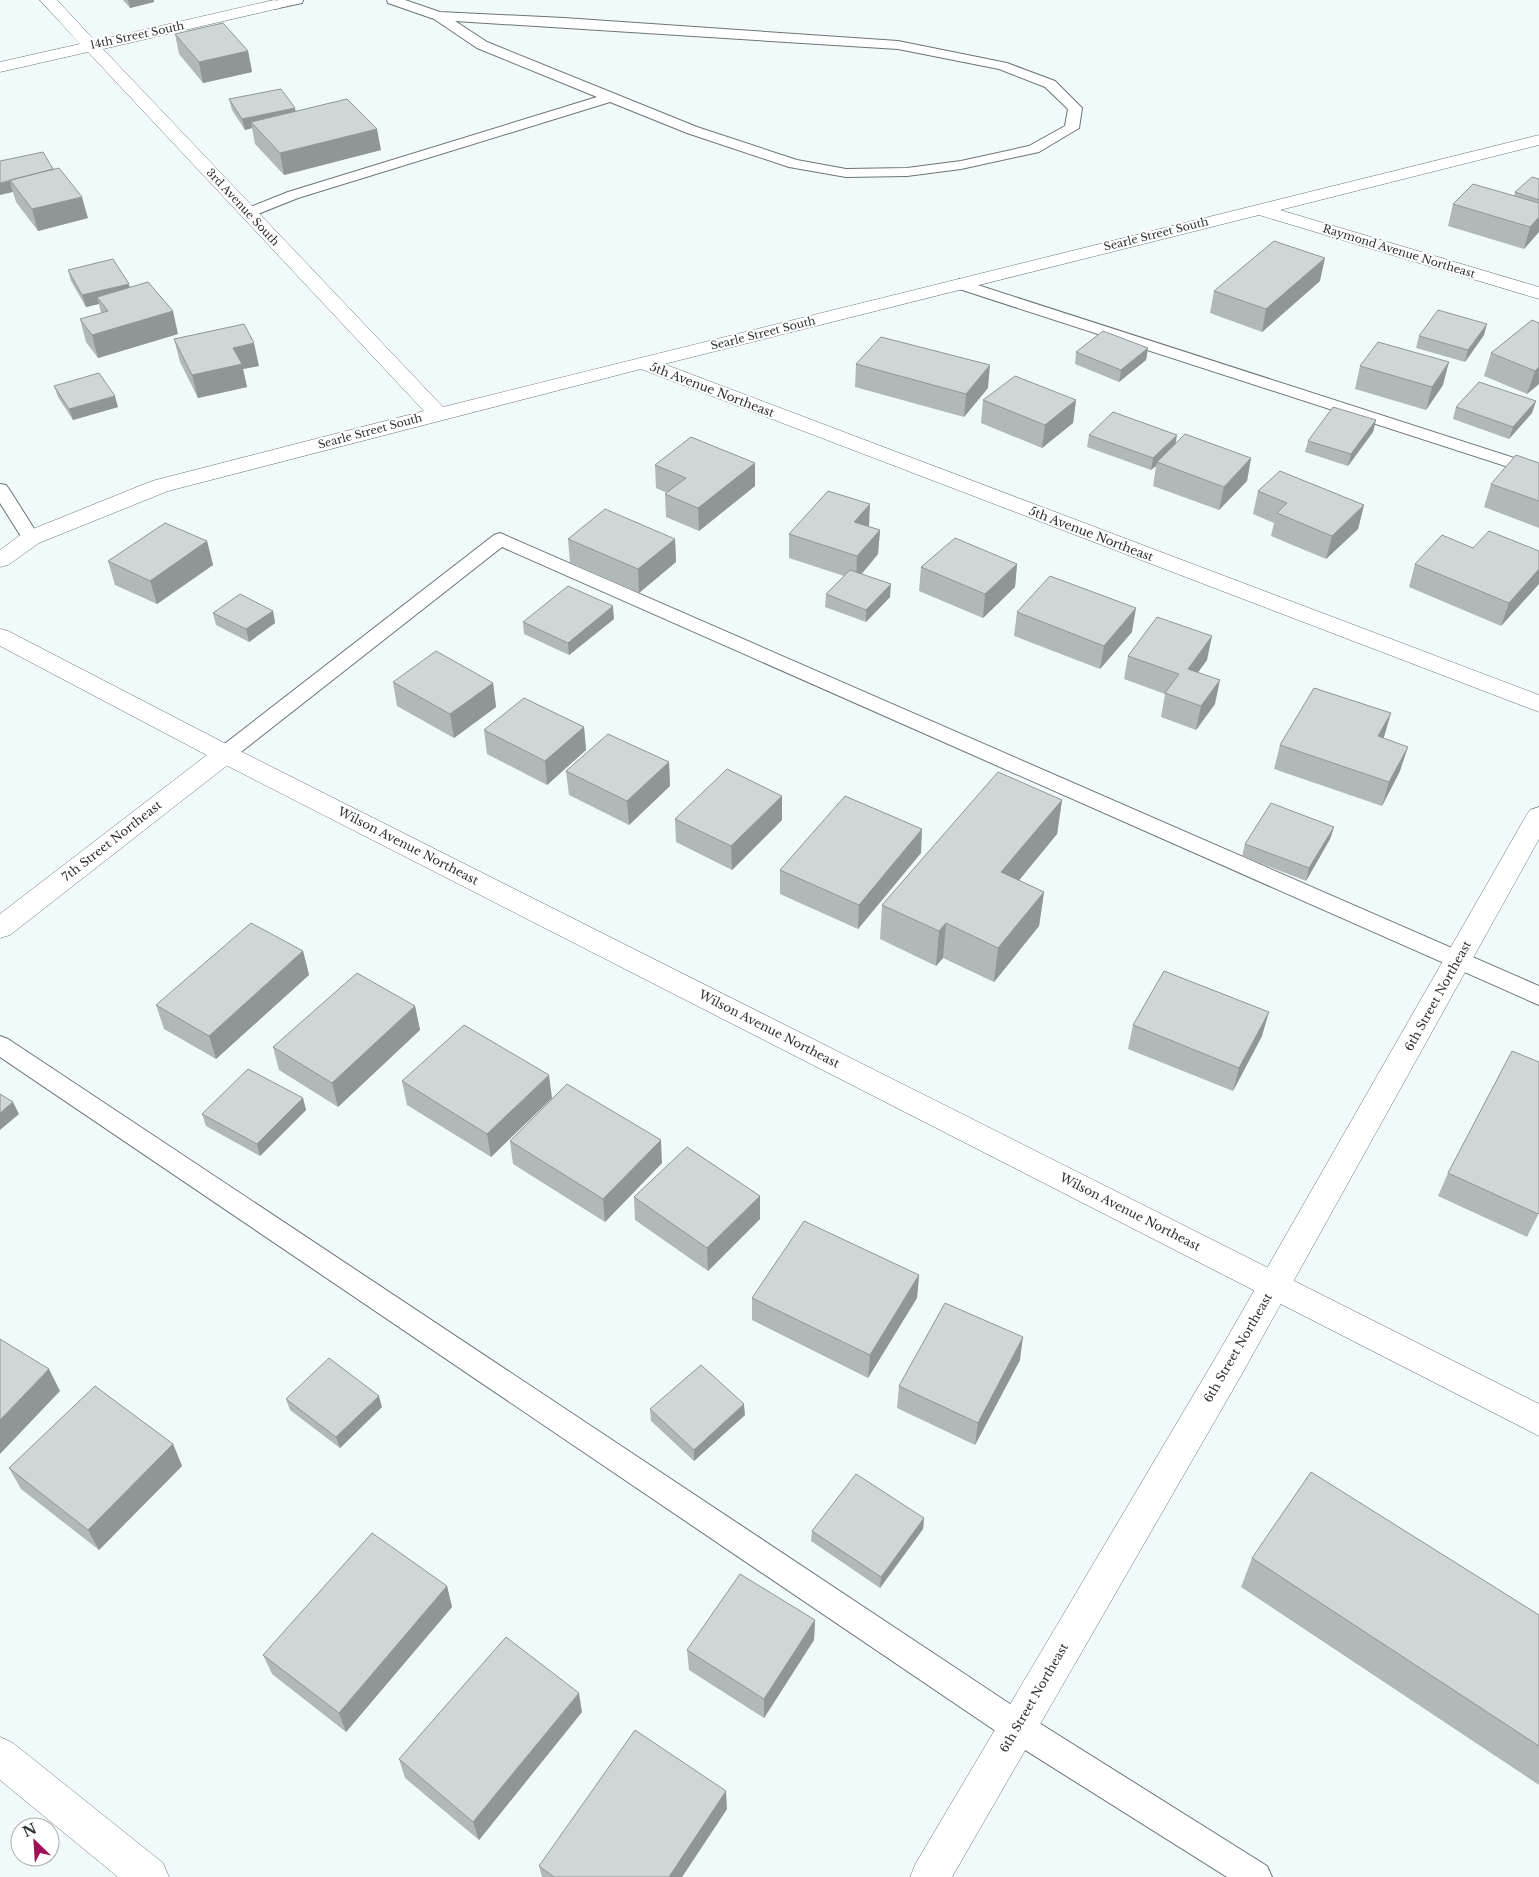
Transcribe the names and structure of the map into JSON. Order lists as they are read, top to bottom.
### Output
{
  "streets": {
    "street": [
      "14th Street South",
      "3rd Avenue South",
      "Searle Street South",
      "Raymond Avenue Northeast",
      "5th Avenue Northeast",
      "7th Street Northeast",
      "Wilson Avenue Northeast",
      "6th Street Northeast"
    ]
  },
  "crossings": [
    ["14th Street South", "3rd Avenue South"],
    ["3rd Avenue South", "Searle Street South"],
    ["Searle Street South", "Raymond Avenue Northeast"],
    ["Searle Street South", "5th Avenue Northeast"],
    ["7th Street Northeast", "Wilson Avenue Northeast"],
    ["Wilson Avenue Northeast", "6th Street Northeast"]
  ],
  "north": "top left"
}
